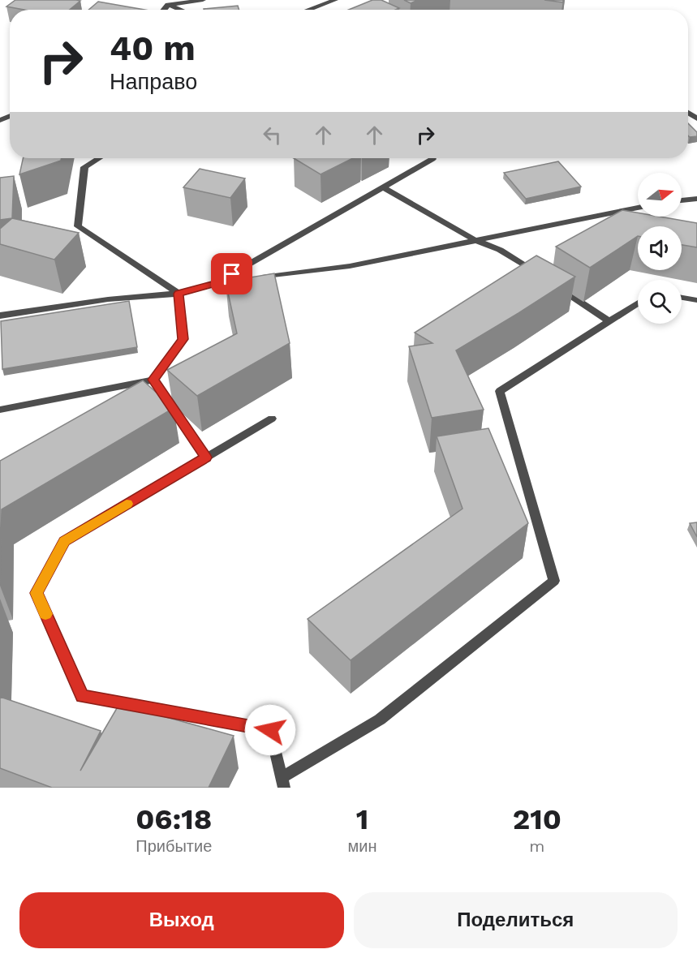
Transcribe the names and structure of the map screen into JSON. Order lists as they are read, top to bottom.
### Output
{
  "north": "right",
  "page": {
    "turn": ["40 m", "Направо"],
    "eta": [
      "06:18",
      "Прибытие",
      "1",
      "мин",
      "210",
      "m"
    ],
    "buttons": ["Выход", "Поделиться"]
  }
}
